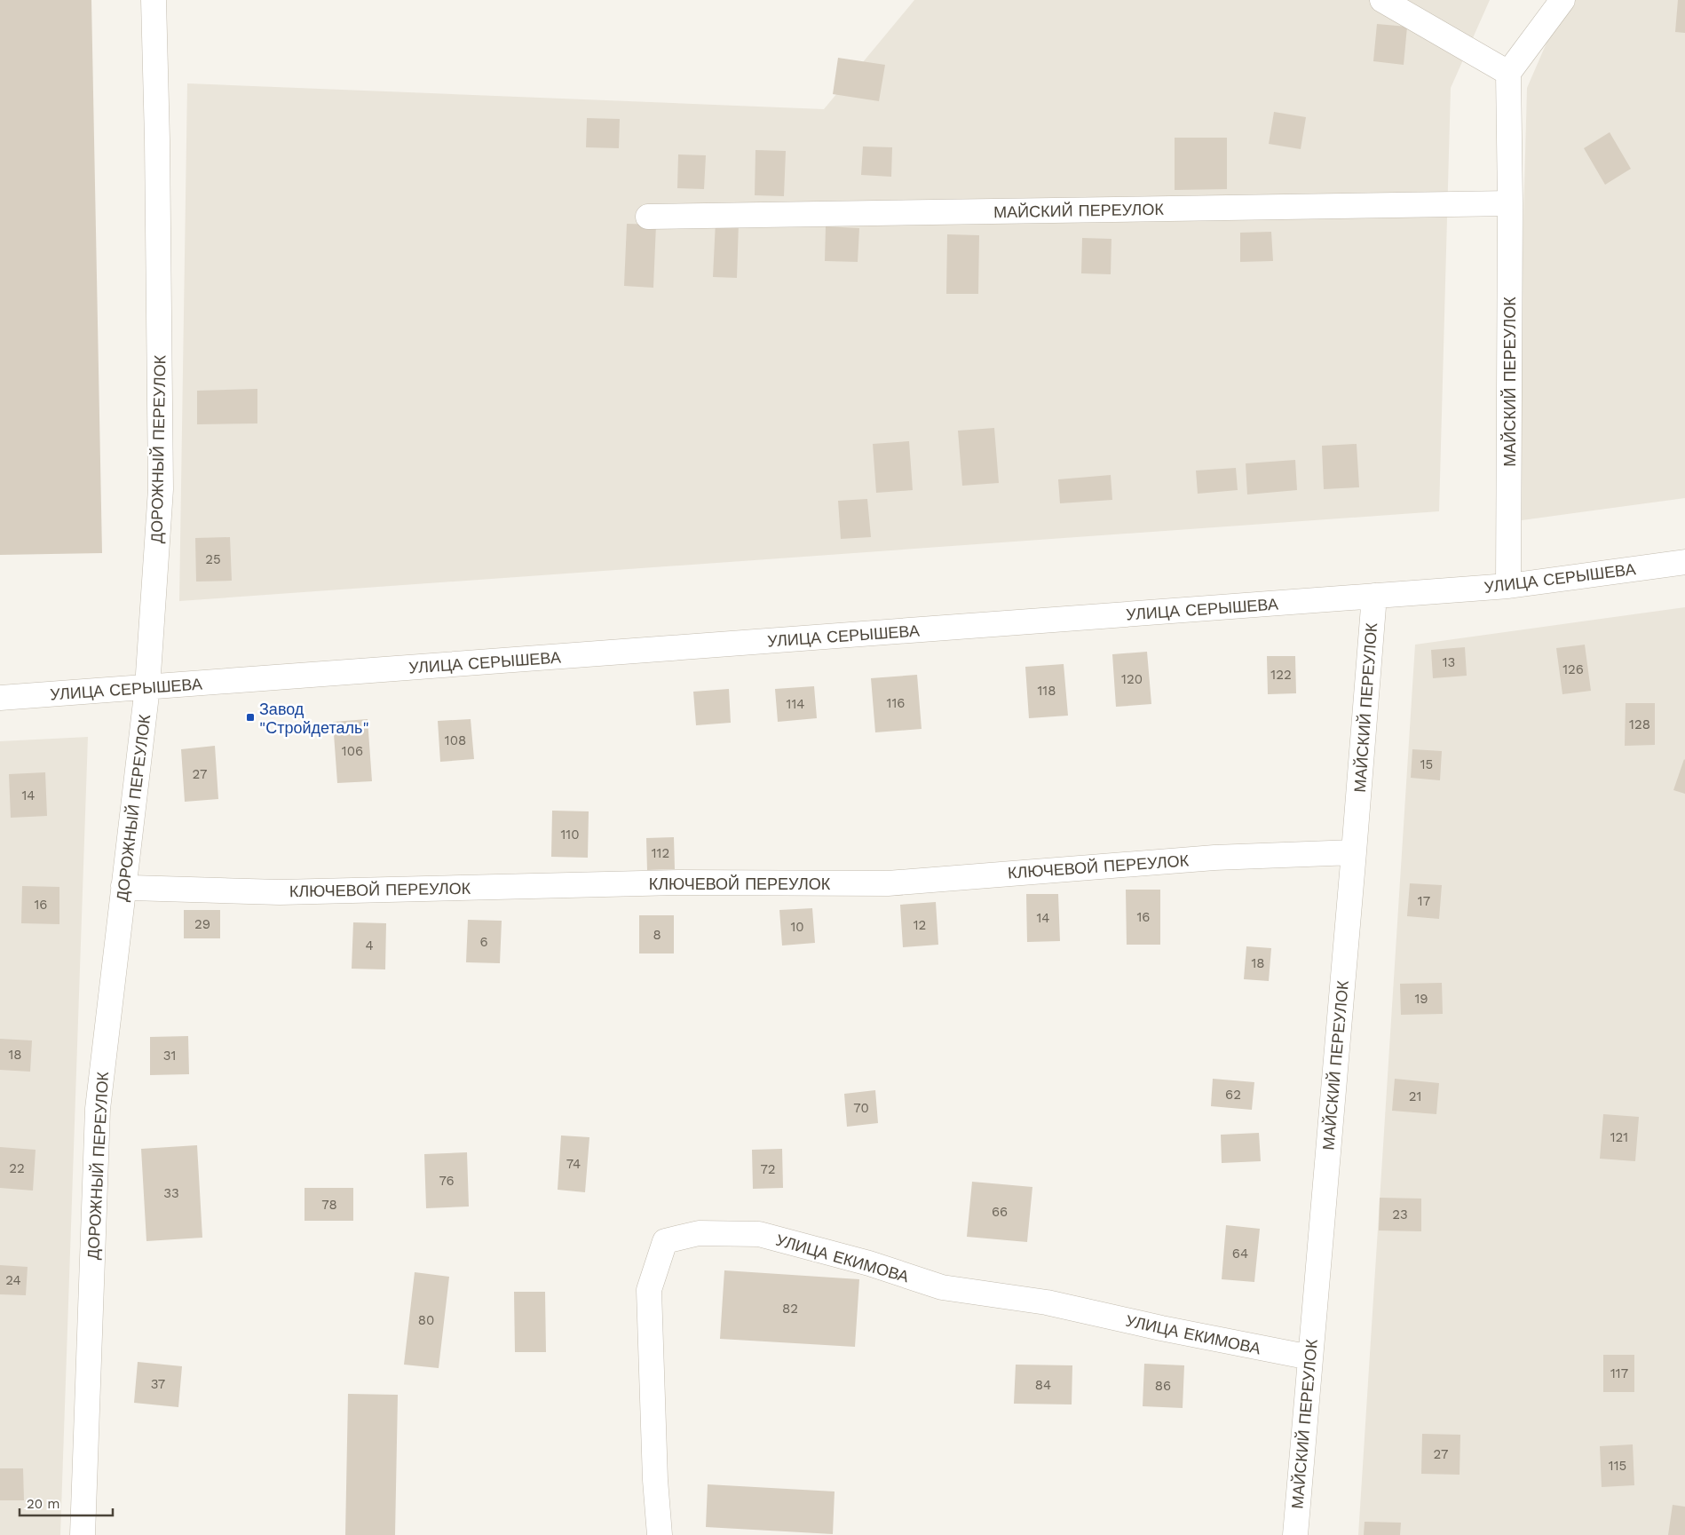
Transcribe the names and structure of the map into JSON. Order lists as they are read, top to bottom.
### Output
{
  "streets": {
    "street": [
      "МАЙСКИЙ ПЕРЕУЛОК",
      "ДОРОЖНЫЙ ПЕРЕУЛОК",
      "УЛИЦА СЕРЫШЕВА",
      "КЛЮЧЕВОЙ ПЕРЕУЛОК",
      "УЛИЦА ЕКИМОВА"
    ]
  },
  "crossings": [
    ["МАЙСКИЙ ПЕРЕУЛОК", "УЛИЦА СЕРЫШЕВА"],
    ["МАЙСКИЙ ПЕРЕУЛОК", "КЛЮЧЕВОЙ ПЕРЕУЛОК"],
    ["МАЙСКИЙ ПЕРЕУЛОК", "УЛИЦА ЕКИМОВА"],
    ["ДОРОЖНЫЙ ПЕРЕУЛОК", "УЛИЦА СЕРЫШЕВА"],
    ["ДОРОЖНЫЙ ПЕРЕУЛОК", "КЛЮЧЕВОЙ ПЕРЕУЛОК"]
  ],
  "places": {
    "transit": ["Завод \"Стройдеталь\""]
  },
  "house_numbers": [
    "25",
    "13",
    "126",
    "122",
    "120",
    "118",
    "116",
    "114",
    "128",
    "108",
    "106",
    "15",
    "27",
    "14",
    "110",
    "112",
    "17",
    "16",
    "16",
    "14",
    "29",
    "12",
    "10",
    "8",
    "6",
    "4",
    "18",
    "19",
    "18",
    "31",
    "62",
    "21",
    "70",
    "121",
    "74",
    "22",
    "72",
    "76",
    "33",
    "78",
    "66",
    "23",
    "64",
    "24",
    "82",
    "80",
    "117",
    "37",
    "84",
    "86",
    "27",
    "115"
  ],
  "scale_bar": "20 m"
}
